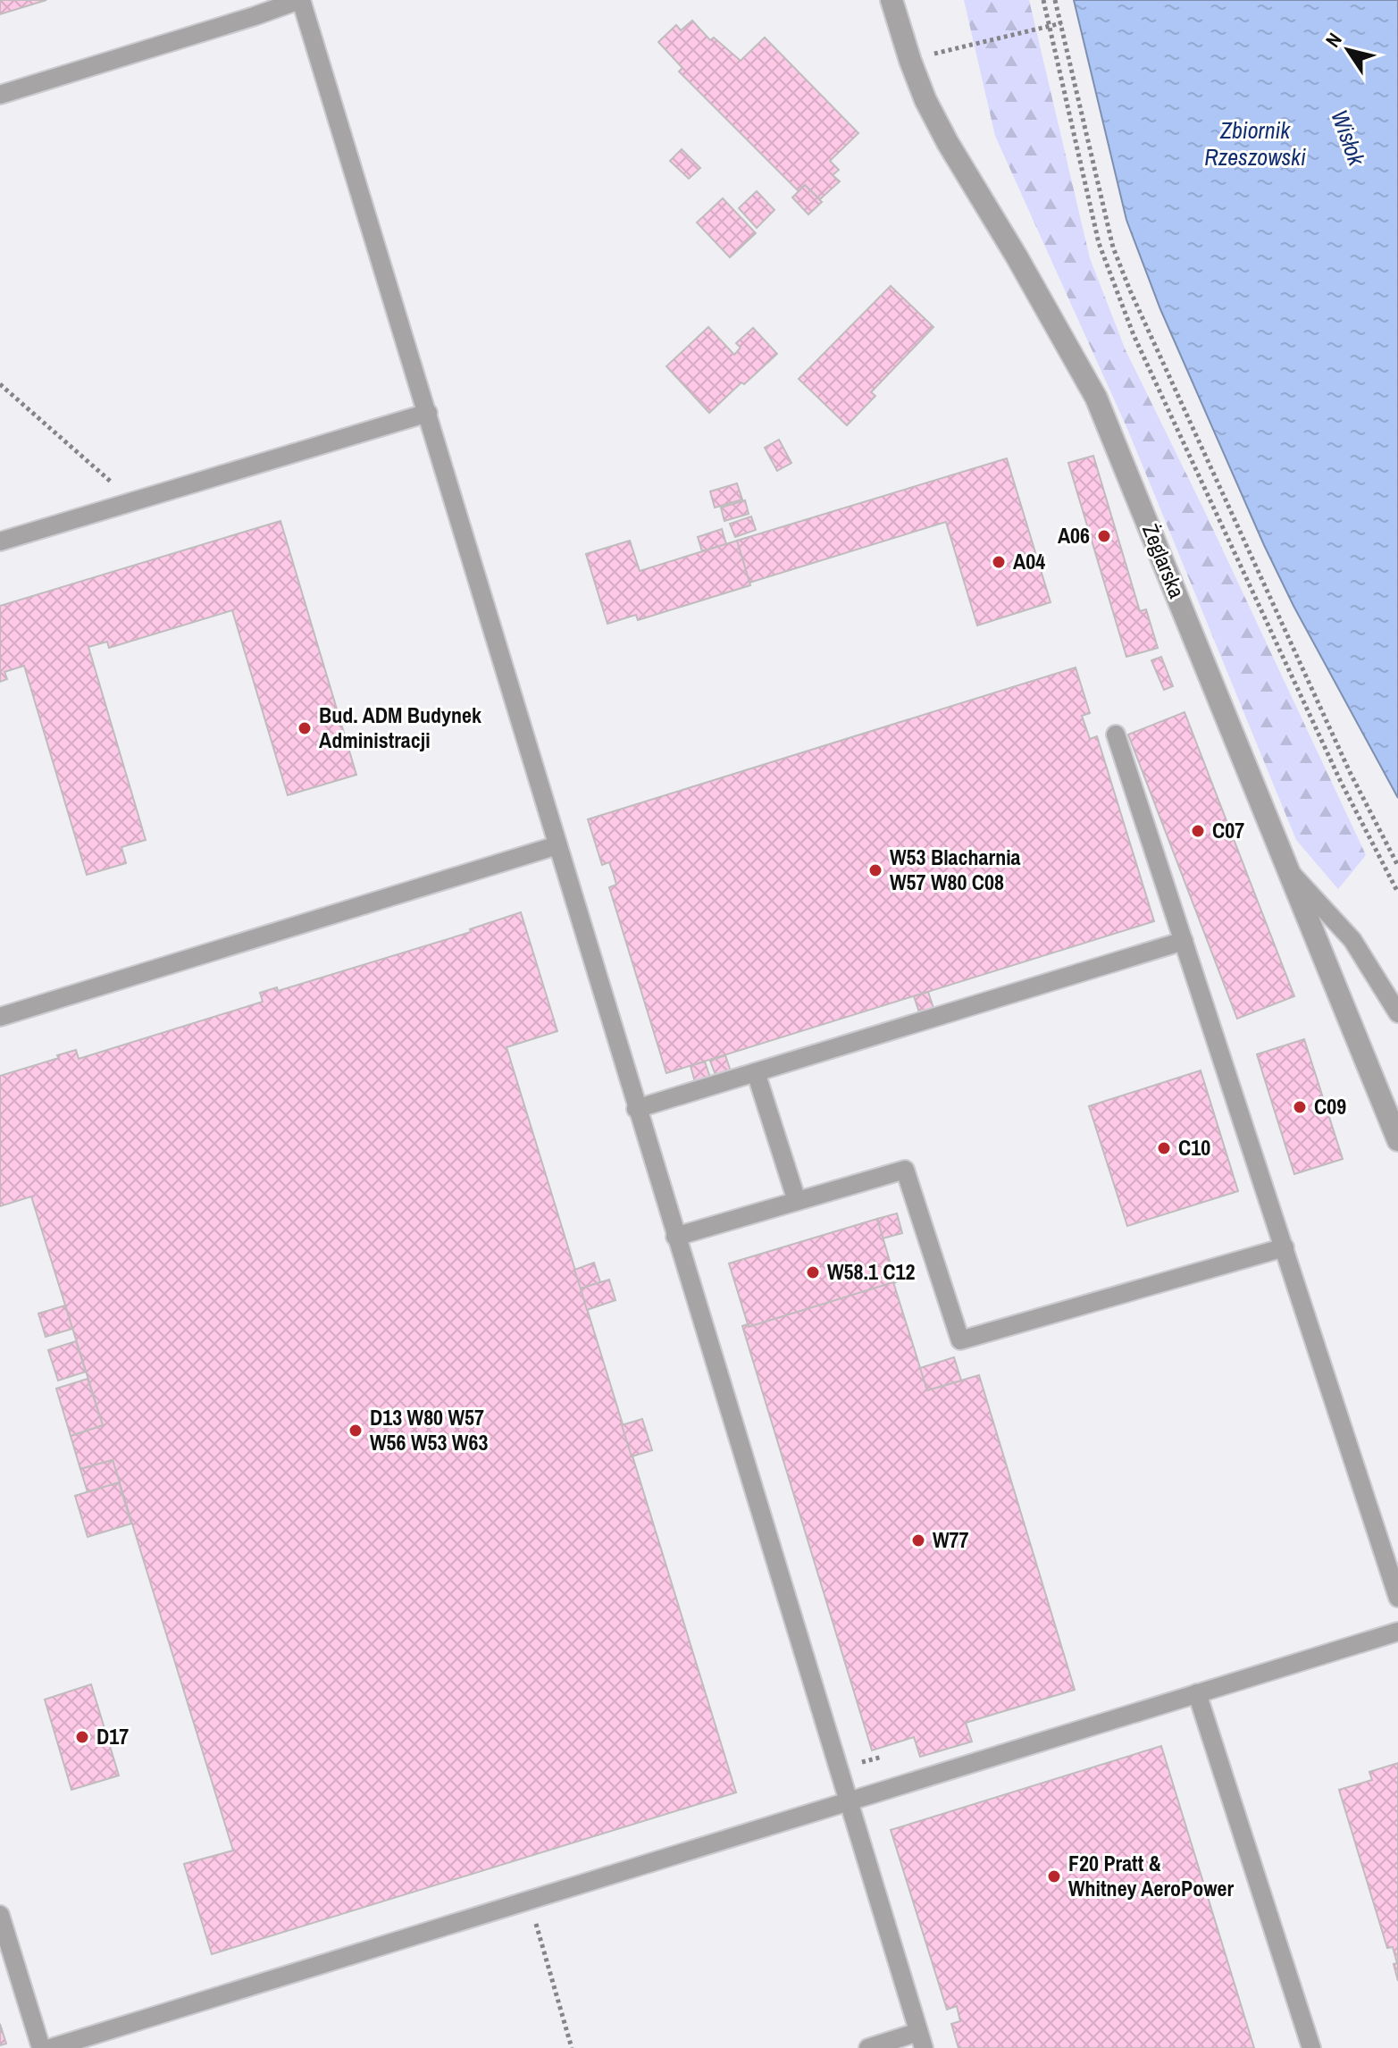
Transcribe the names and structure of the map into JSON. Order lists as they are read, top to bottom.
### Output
{
  "streets": {
    "street": ["Żeglarska"]
  },
  "water": ["Zbiornik Rzeszowski", "Wisłok"],
  "places": [
    "A06",
    "A04",
    "Bud. ADM Budynek Administracji",
    "C07",
    "W53 Blacharnia W57 W80 C08",
    "C09",
    "C10",
    "W58.1 C12",
    "D13 W80 W57 W56 W53 W63",
    "W77",
    "D17",
    "F20 Pratt & Whitney AeroPower"
  ],
  "north": "top left"
}
